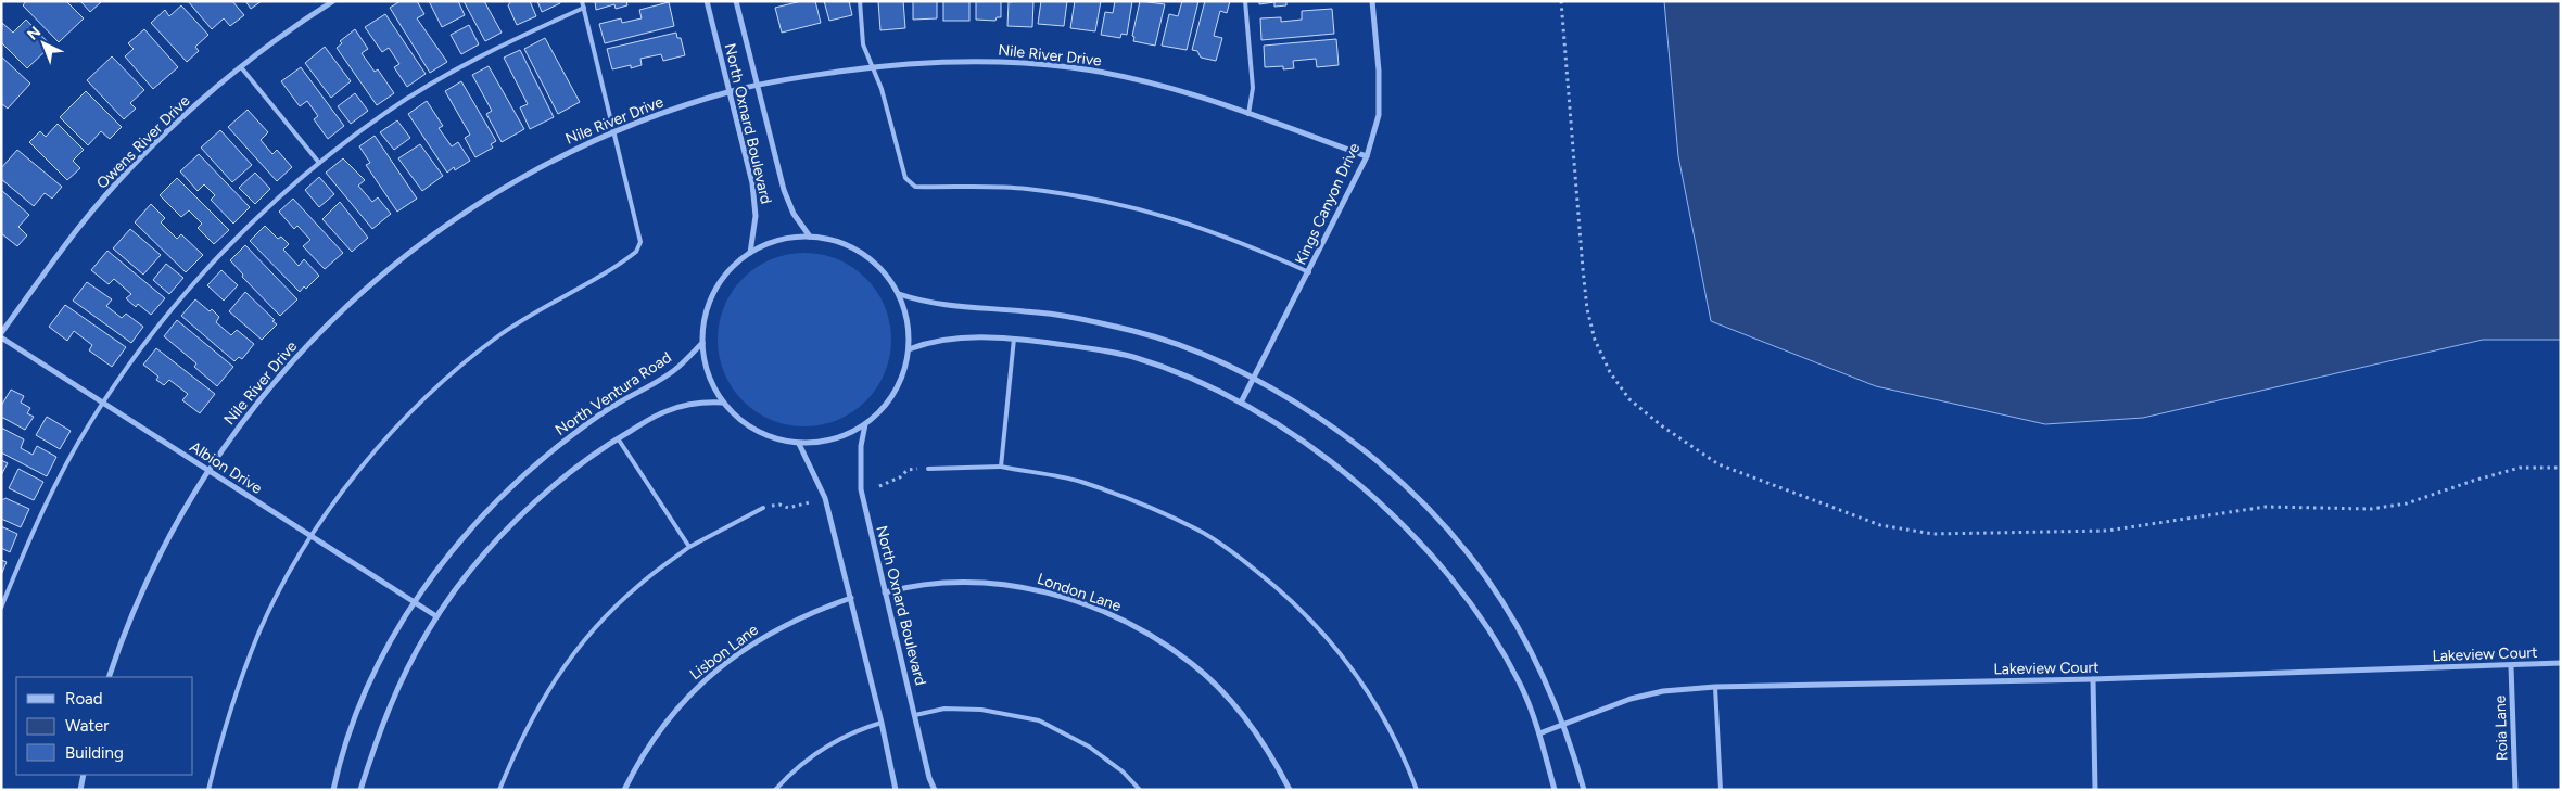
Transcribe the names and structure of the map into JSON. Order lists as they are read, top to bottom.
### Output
{
  "streets": {
    "street": [
      "Nile River Drive",
      "North Oxnard Boulevard",
      "Owens River Drive",
      "Kings Canyon Drive",
      "North Ventura Road",
      "Albion Drive",
      "London Lane",
      "Lisbon Lane",
      "Lakeview Court",
      "Roia Lane"
    ]
  },
  "crossings": [
    ["Nile River Drive", "North Oxnard Boulevard"],
    ["Nile River Drive", "Kings Canyon Drive"],
    ["Nile River Drive", "Albion Drive"],
    ["North Oxnard Boulevard", "London Lane"],
    ["North Ventura Road", "Albion Drive"],
    ["Lakeview Court", "Roia Lane"]
  ],
  "legend": ["Road", "Water", "Building"],
  "north": "top left"
}
